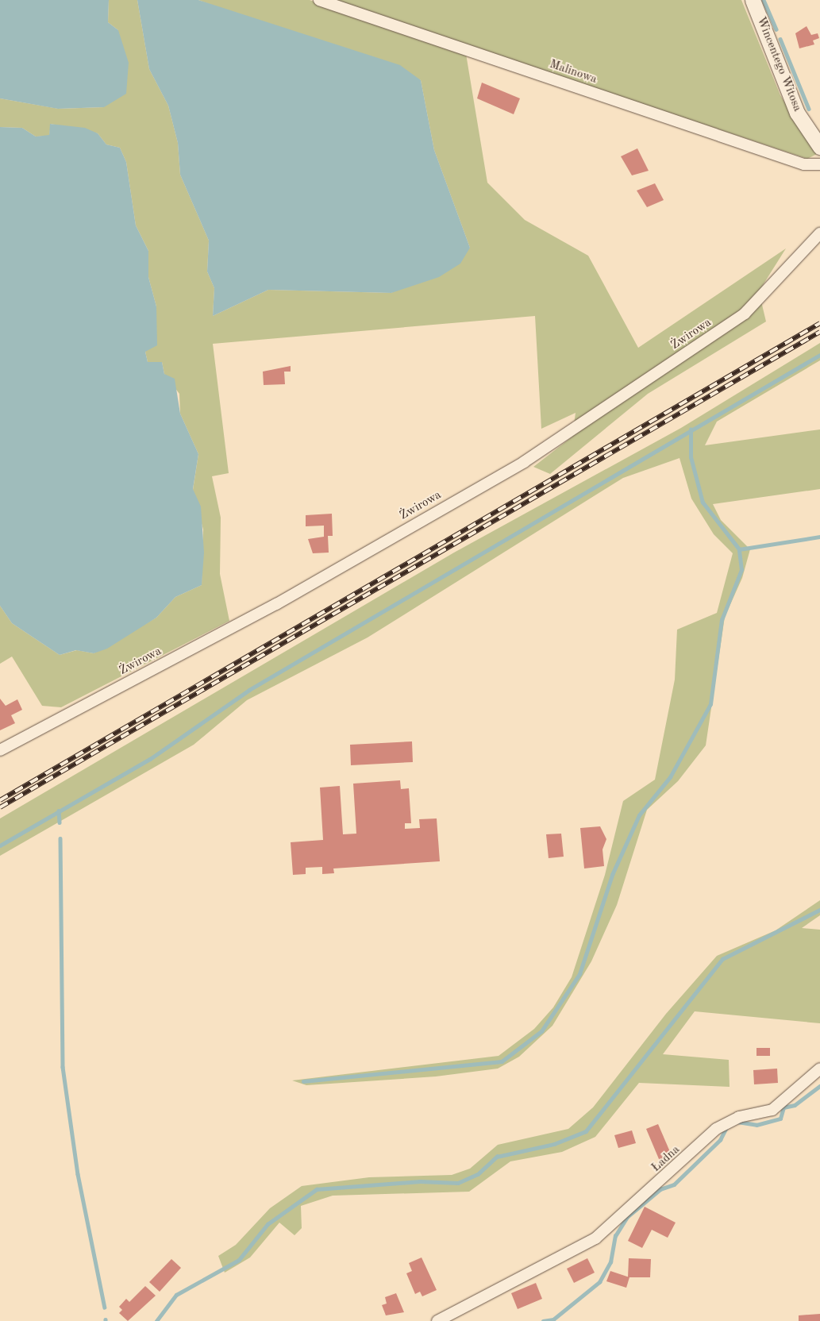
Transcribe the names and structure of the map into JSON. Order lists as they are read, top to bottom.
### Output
{
  "streets": {
    "street": [
      "Wincentego Witosa",
      "Malinowa",
      "Żwirowa",
      "Ładna"
    ]
  }
}
